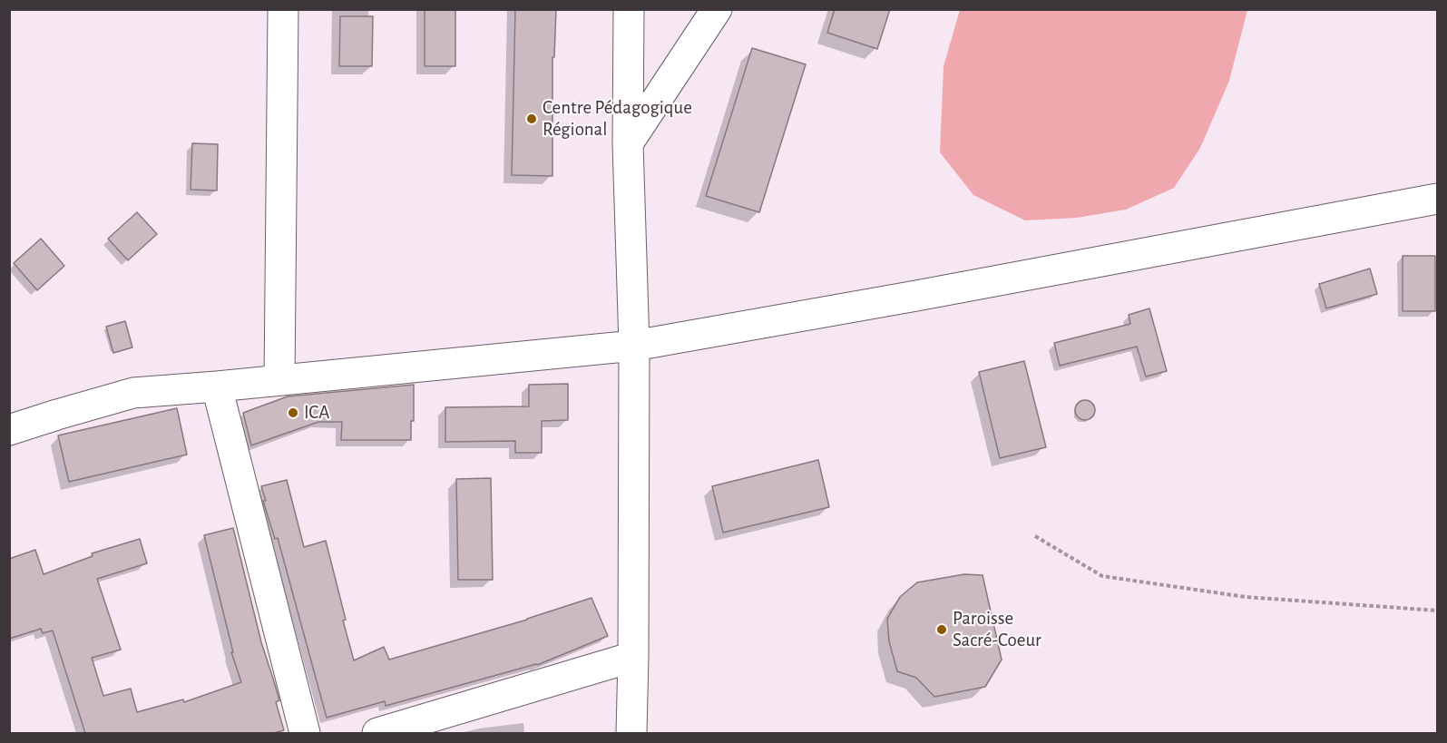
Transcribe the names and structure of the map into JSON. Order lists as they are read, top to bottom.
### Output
{
  "places": ["Centre Pédagogique Régional", "ICA", "Paroisse Sacré-Coeur"]
}
